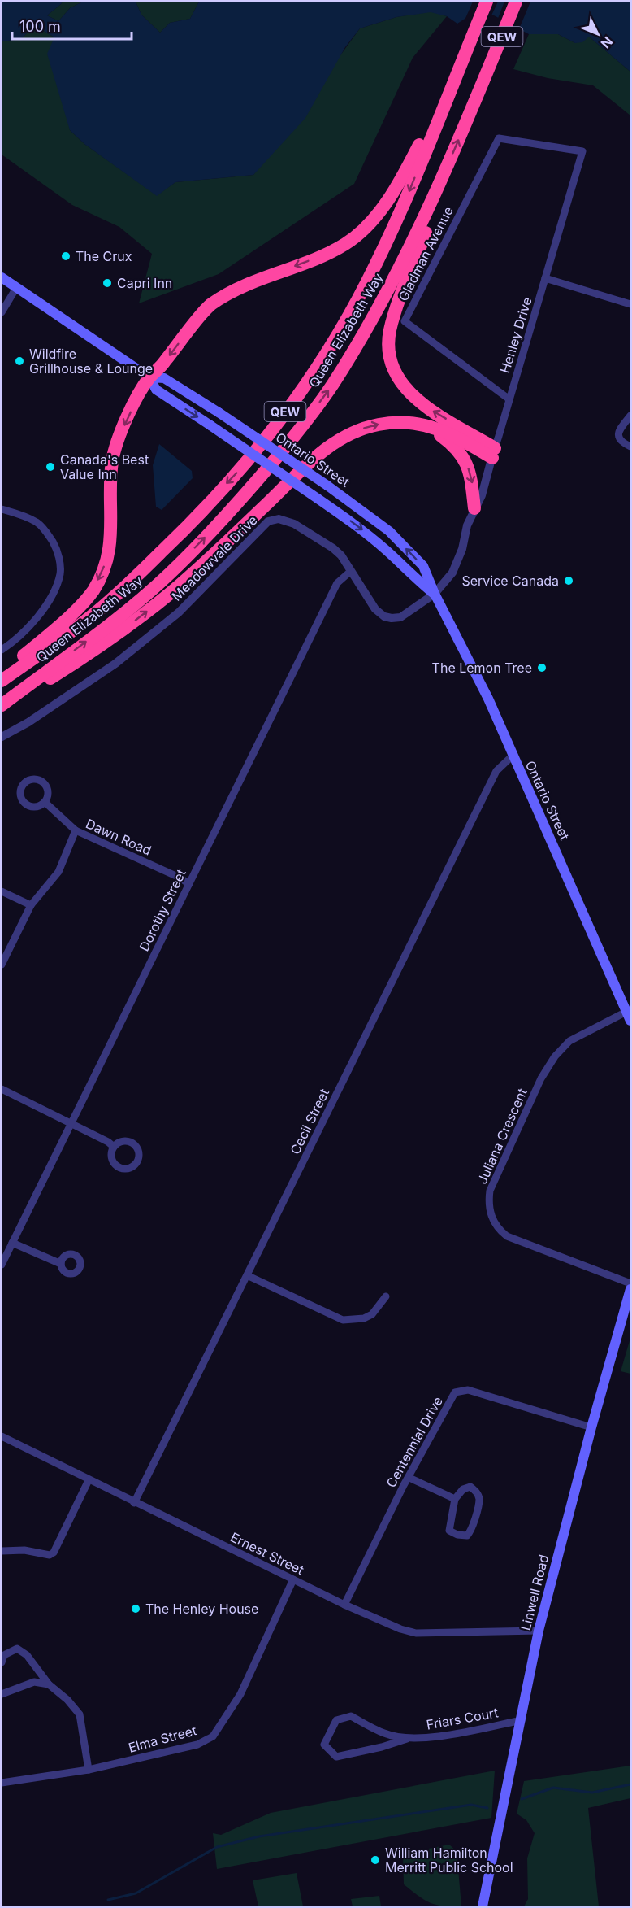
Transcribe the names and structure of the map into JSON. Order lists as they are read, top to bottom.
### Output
{
  "streets": {
    "highway": ["QEW", "Queen Elizabeth Way"],
    "main road": ["Ontario Street", "Linwell Road"],
    "street": [
      "Gladman Avenue",
      "Henley Drive",
      "Meadowvale Drive",
      "Dawn Road",
      "Dorothy Street",
      "Cecil Street",
      "Juliana Crescent",
      "Centennial Drive",
      "Ernest Street",
      "Friars Court",
      "Elma Street"
    ]
  },
  "crossings": [
    ["Gladman Avenue", "Henley Drive"],
    ["Henley Drive", "Ontario Street"],
    ["Henley Drive", "Meadowvale Drive"],
    ["Ontario Street", "Meadowvale Drive"],
    ["Ontario Street", "Cecil Street"],
    ["Ontario Street", "Juliana Crescent"],
    ["Meadowvale Drive", "Dorothy Street"],
    ["Dawn Road", "Dorothy Street"],
    ["Cecil Street", "Ernest Street"],
    ["Centennial Drive", "Ernest Street"],
    ["Centennial Drive", "Linwell Road"],
    ["Ernest Street", "Linwell Road"],
    ["Ernest Street", "Elma Street"],
    ["Linwell Road", "Friars Court"]
  ],
  "places": [
    "The Crux",
    "Capri Inn",
    "Wildfire Grillhouse & Lounge",
    "Canada's Best Value Inn",
    "Service Canada",
    "The Lemon Tree",
    "The Henley House",
    "William Hamilton Merritt Public School"
  ],
  "scale_bar": "100 m",
  "north": "bottom right"
}
